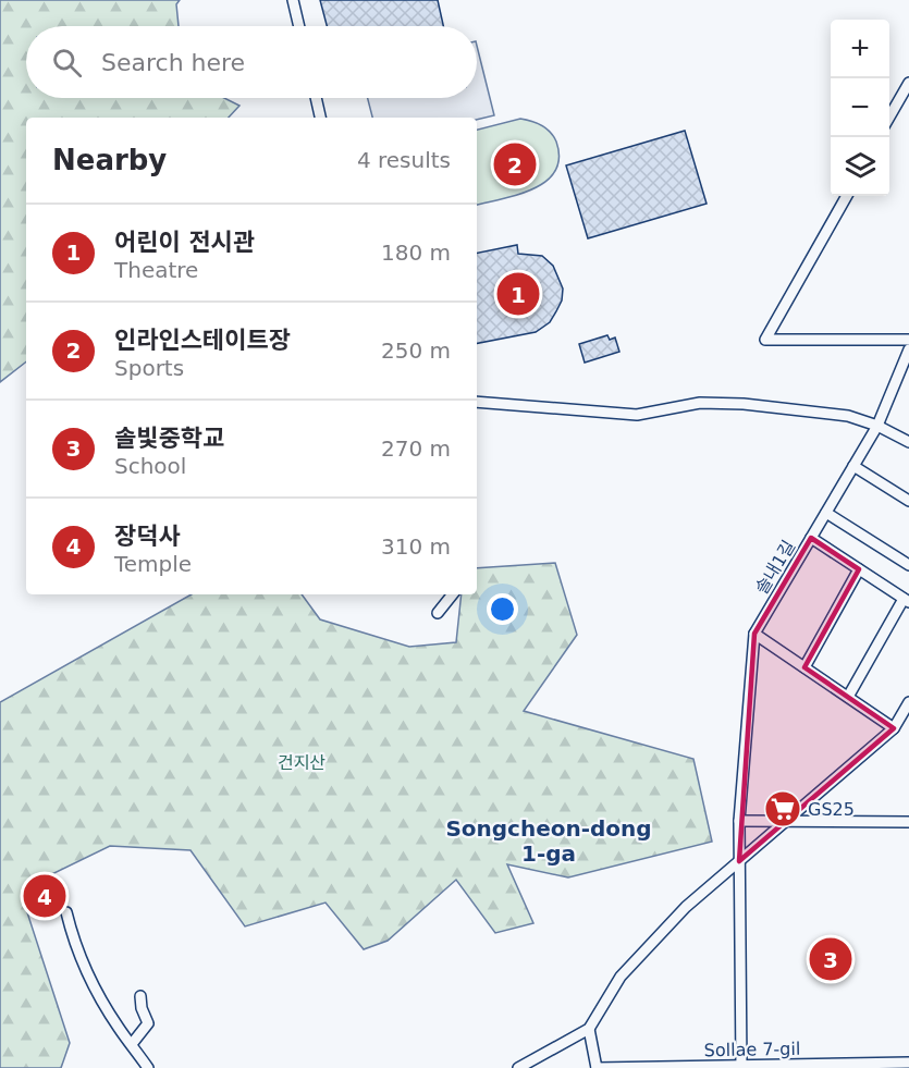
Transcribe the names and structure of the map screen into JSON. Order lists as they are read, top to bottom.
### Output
{
  "streets": {
    "street": ["솔내1길", "Sollae 7-gil"]
  },
  "crossings": [
    ["솔내1길", "Sollae 7-gil"]
  ],
  "districts": ["Songcheon-dong 1-ga"],
  "parks": ["건지산"],
  "places": {
    "supermarket": ["GS25"]
  },
  "page": {
    "map_buttons": ["+", "−"],
    "search": "Search here",
    "heading": ["Nearby", "4 results"],
    "pins": [
      "2",
      "1",
      "4",
      "3"
    ],
    "list": [
      {
        "mark": "1",
        "name": "어린이 전시관",
        "note": "Theatre",
        "value": "180 m"
      },
      {
        "mark": "2",
        "name": "인라인스테이트장",
        "note": "Sports",
        "value": "250 m"
      },
      {
        "mark": "3",
        "name": "솔빛중학교",
        "note": "School",
        "value": "270 m"
      },
      {
        "mark": "4",
        "name": "장덕사",
        "note": "Temple",
        "value": "310 m"
      }
    ]
  }
}
